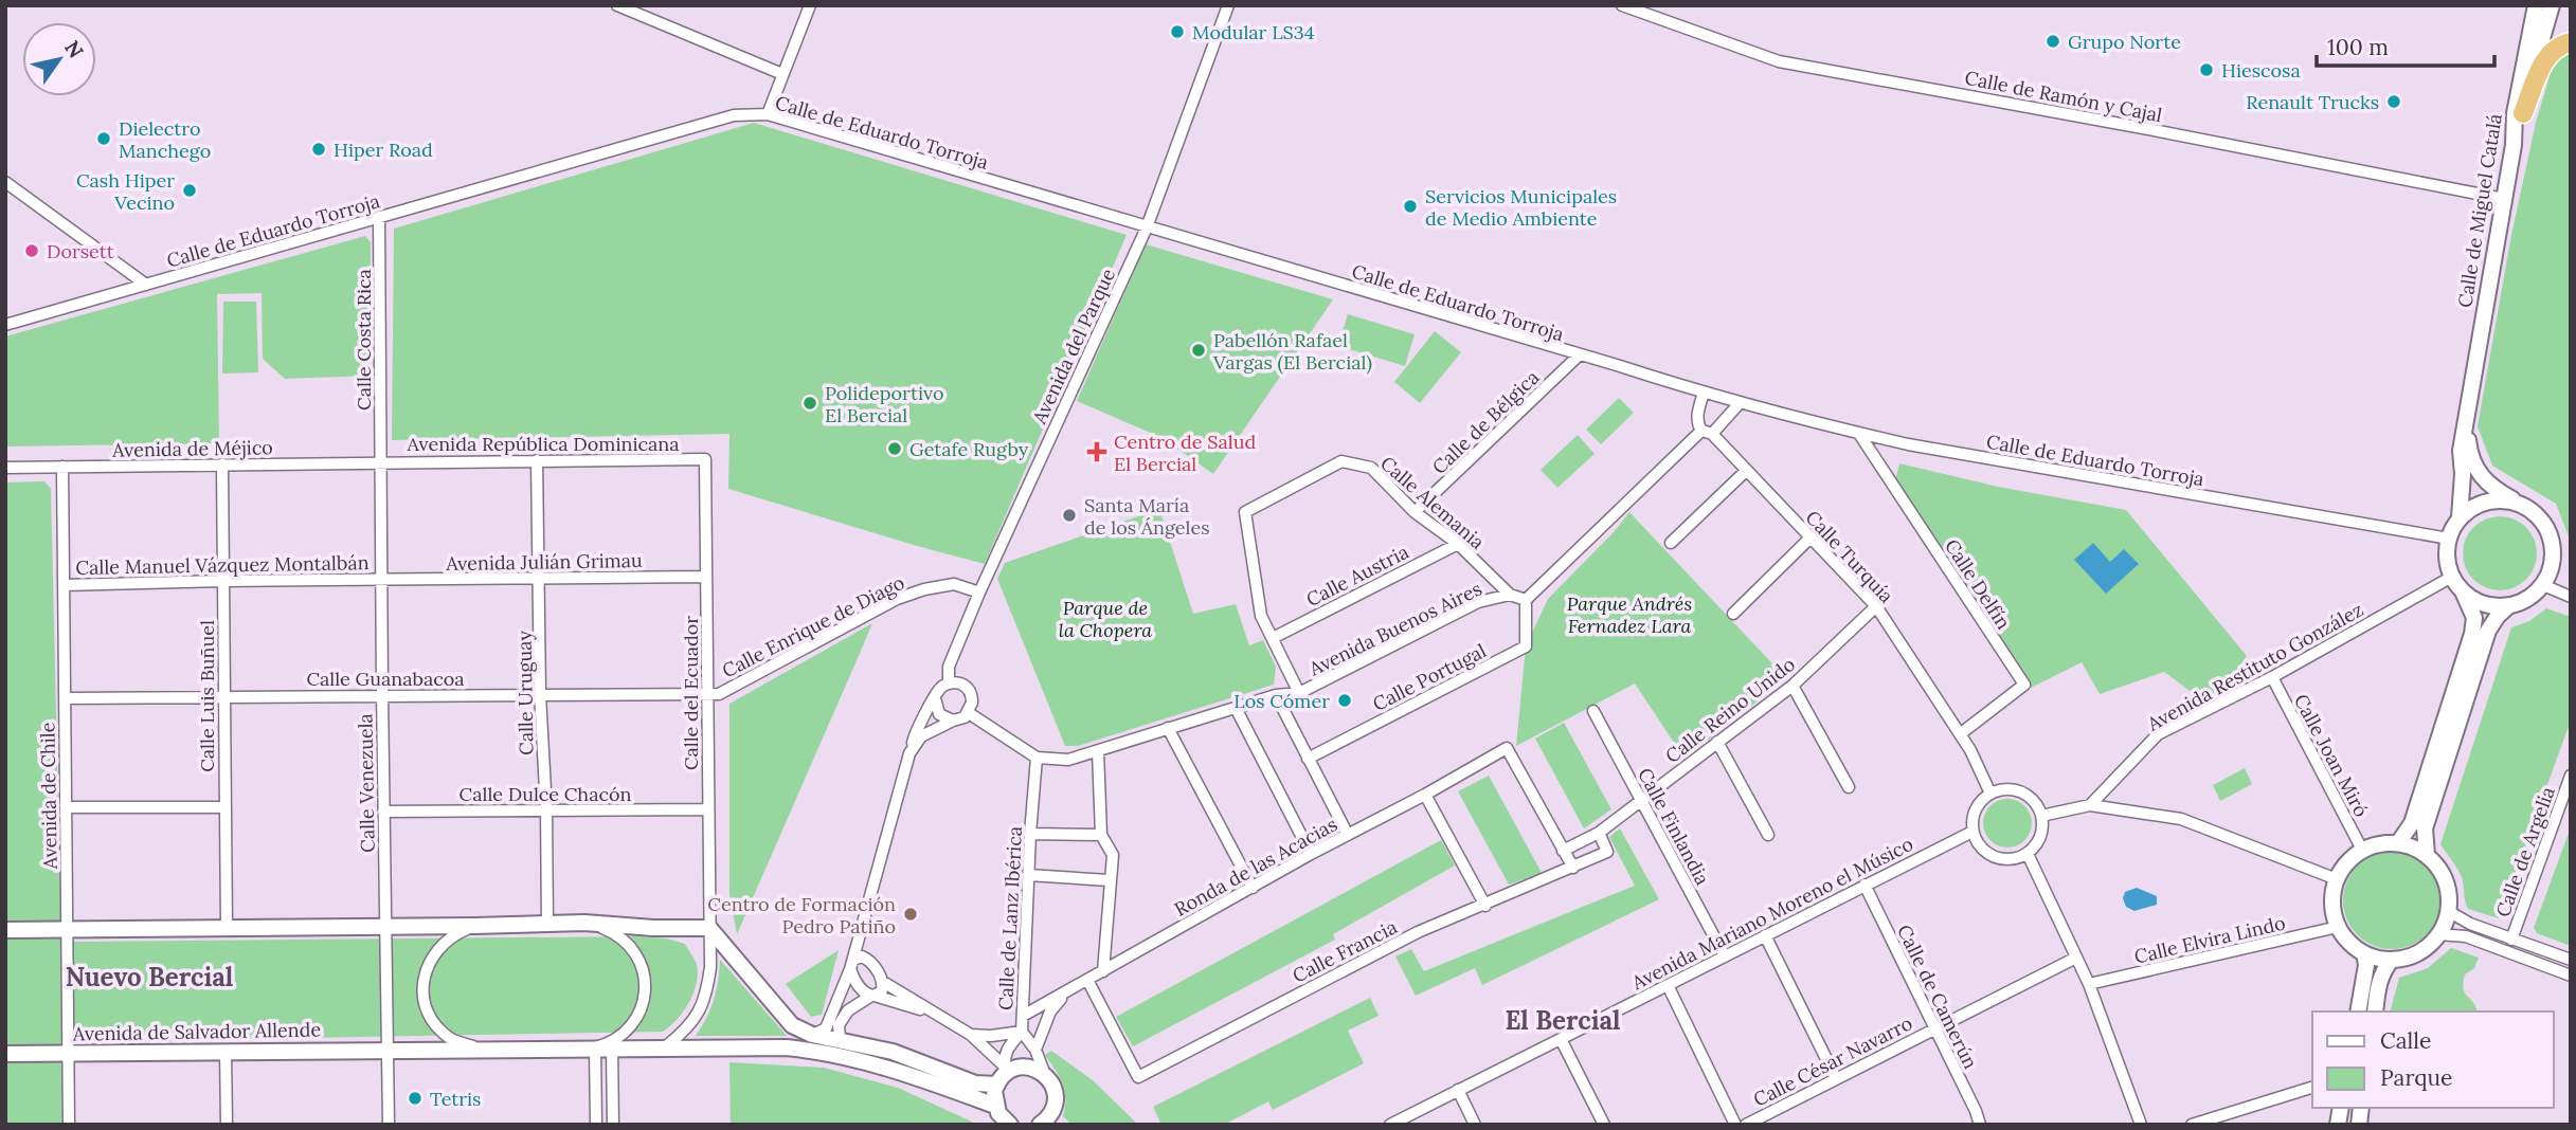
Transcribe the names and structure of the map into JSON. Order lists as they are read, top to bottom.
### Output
{
  "streets": {
    "street": [
      "Calle de Ramón y Cajal",
      "Calle de Eduardo Torroja",
      "Calle de Miguel Catalá",
      "Calle Costa Rica",
      "Avenida del Parque",
      "Calle de Bélgica",
      "Avenida República Dominicana",
      "Avenida de Méjico",
      "Calle Alemania",
      "Calle Turquía",
      "Avenida Julián Grimau",
      "Calle Manuel Vázquez Montalbán",
      "Calle Austria",
      "Calle Delfín",
      "Calle Enrique de Diago",
      "Avenida Buenos Aires",
      "Avenida Restituto González",
      "Calle Portugal",
      "Calle Guanabacoa",
      "Calle Uruguay",
      "Calle del Ecuador",
      "Calle Luis Buñuel",
      "Calle Reino Unido",
      "Calle Joan Miró",
      "Calle Venezuela",
      "Calle Dulce Chacón",
      "Avenida de Chile",
      "Calle Finlandia",
      "Calle de Argelia",
      "Ronda de las Acacias",
      "Avenida Mariano Moreno el Músico",
      "Calle de Lanz Ibérica",
      "Calle Elvira Lindo",
      "Calle Francia",
      "Calle de Camerún",
      "Avenida de Salvador Allende",
      "Calle César Navarro"
    ]
  },
  "crossings": [
    ["Calle de Ramón y Cajal", "Calle de Miguel Catalá"],
    ["Calle de Eduardo Torroja", "Calle de Miguel Catalá"],
    ["Calle de Eduardo Torroja", "Calle Costa Rica"],
    ["Calle de Eduardo Torroja", "Avenida del Parque"],
    ["Calle de Eduardo Torroja", "Calle de Bélgica"],
    ["Calle de Eduardo Torroja", "Calle Delfín"],
    ["Calle de Eduardo Torroja", "Avenida Restituto González"],
    ["Calle de Miguel Catalá", "Avenida Restituto González"],
    ["Calle Costa Rica", "Avenida República Dominicana"],
    ["Calle Costa Rica", "Avenida de Méjico"],
    ["Calle Costa Rica", "Calle Venezuela"],
    ["Avenida del Parque", "Calle Enrique de Diago"],
    ["Calle de Bélgica", "Calle Alemania"],
    ["Avenida República Dominicana", "Avenida de Méjico"],
    ["Avenida República Dominicana", "Calle Uruguay"],
    ["Avenida República Dominicana", "Calle del Ecuador"],
    ["Avenida República Dominicana", "Calle Venezuela"],
    ["Avenida de Méjico", "Calle Luis Buñuel"],
    ["Avenida de Méjico", "Calle Venezuela"],
    ["Avenida de Méjico", "Avenida de Chile"],
    ["Calle Alemania", "Calle Austria"],
    ["Calle Alemania", "Avenida Buenos Aires"],
    ["Calle Turquía", "Calle Delfín"],
    ["Calle Turquía", "Calle Reino Unido"],
    ["Calle Turquía", "Avenida Mariano Moreno el Músico"],
    ["Avenida Julián Grimau", "Calle Manuel Vázquez Montalbán"],
    ["Avenida Julián Grimau", "Calle Uruguay"],
    ["Avenida Julián Grimau", "Calle del Ecuador"],
    ["Avenida Julián Grimau", "Calle Venezuela"],
    ["Calle Manuel Vázquez Montalbán", "Calle Luis Buñuel"],
    ["Calle Manuel Vázquez Montalbán", "Calle Venezuela"],
    ["Calle Manuel Vázquez Montalbán", "Avenida de Chile"],
    ["Calle Enrique de Diago", "Calle Guanabacoa"],
    ["Calle Enrique de Diago", "Calle del Ecuador"],
    ["Avenida Buenos Aires", "Calle Portugal"],
    ["Avenida Buenos Aires", "Calle de Lanz Ibérica"],
    ["Avenida Restituto González", "Calle Joan Miró"],
    ["Calle Guanabacoa", "Calle Uruguay"],
    ["Calle Guanabacoa", "Calle del Ecuador"],
    ["Calle Guanabacoa", "Calle Luis Buñuel"],
    ["Calle Guanabacoa", "Calle Venezuela"],
    ["Calle Guanabacoa", "Avenida de Chile"],
    ["Calle Uruguay", "Calle Dulce Chacón"],
    ["Calle Uruguay", "Avenida de Salvador Allende"],
    ["Calle del Ecuador", "Calle Dulce Chacón"],
    ["Calle del Ecuador", "Avenida de Salvador Allende"],
    ["Calle Luis Buñuel", "Avenida de Salvador Allende"],
    ["Calle Reino Unido", "Calle Finlandia"],
    ["Calle Reino Unido", "Ronda de las Acacias"],
    ["Calle Reino Unido", "Calle Francia"],
    ["Calle Joan Miró", "Calle Elvira Lindo"],
    ["Calle Venezuela", "Calle Dulce Chacón"],
    ["Calle Venezuela", "Avenida de Salvador Allende"],
    ["Avenida de Chile", "Avenida de Salvador Allende"],
    ["Calle Finlandia", "Avenida Mariano Moreno el Músico"],
    ["Ronda de las Acacias", "Calle de Lanz Ibérica"],
    ["Ronda de las Acacias", "Calle Francia"],
    ["Avenida Mariano Moreno el Músico", "Calle de Camerún"],
    ["Calle de Camerún", "Calle César Navarro"]
  ],
  "districts": ["Nuevo Bercial", "El Bercial"],
  "parks": ["Parque Andrés Fernadez Lara", "Parque de la Chopera"],
  "places": {
    "other": [
      "Modular LS34",
      "Grupo Norte",
      "Hiescosa",
      "Renault Trucks",
      "Dielectro Manchego",
      "Hiper Road",
      "Cash Hiper Vecino",
      "Servicios Municipales de Medio Ambiente",
      "Dorsett",
      "Pabellón Rafael Vargas (El Bercial)",
      "Polideportivo El Bercial",
      "Getafe Rugby",
      "Santa María de los Ángeles",
      "Los Cómer",
      "Centro de Formación Pedro Patiño",
      "Tetris"
    ],
    "health": ["Centro de Salud El Bercial"]
  },
  "legend": ["Calle", "Parque"],
  "scale_bar": "100 m",
  "north": "top right"
}
